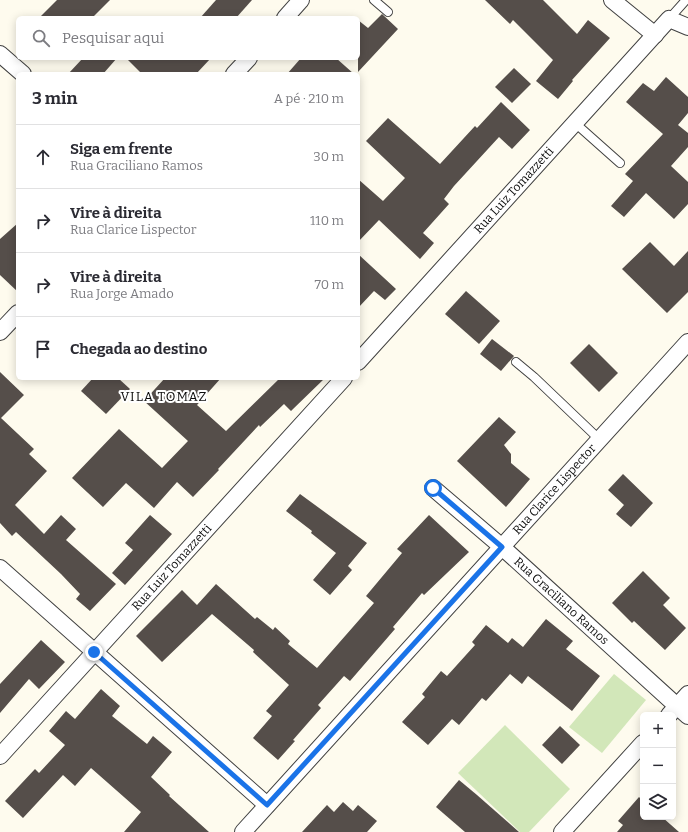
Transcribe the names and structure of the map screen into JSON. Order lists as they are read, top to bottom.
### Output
{
  "streets": {
    "street": ["Rua Luiz Tomazzetti", "Rua Clarice Lispector", "Rua Graciliano Ramos"]
  },
  "crossings": [
    ["Rua Clarice Lispector", "Rua Graciliano Ramos"]
  ],
  "districts": ["VILA TOMAZ"],
  "page": {
    "search": "Pesquisar aqui",
    "heading": ["3 min", "A pé · 210 m"],
    "list": [
      ["Siga em frente", "Rua Graciliano Ramos", "30 m"],
      ["Vire à direita", "Rua Clarice Lispector", "110 m"],
      ["Vire à direita", "Rua Jorge Amado", "70 m"],
      "Chegada ao destino"
    ],
    "map_buttons": ["+", "−"]
  }
}
